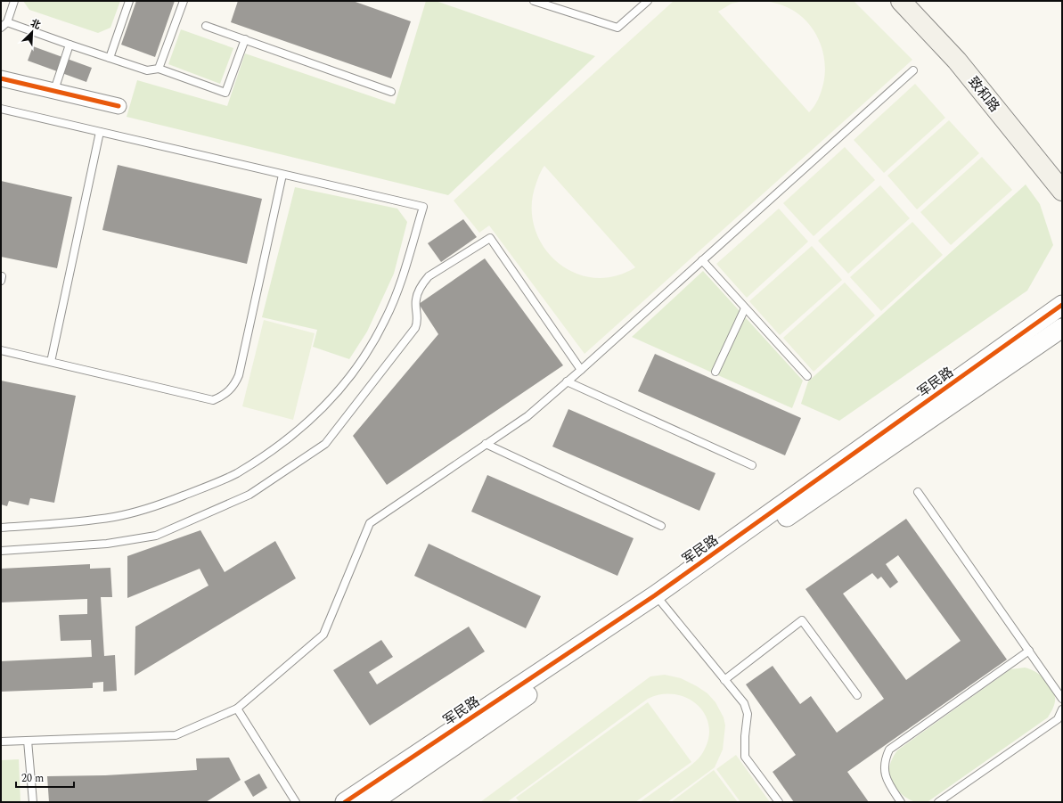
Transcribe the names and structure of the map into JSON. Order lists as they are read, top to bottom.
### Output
{
  "streets": {
    "main road": ["致和路"],
    "street": ["军民路"]
  },
  "scale_bar": "20 m",
  "north": "top right"
}
